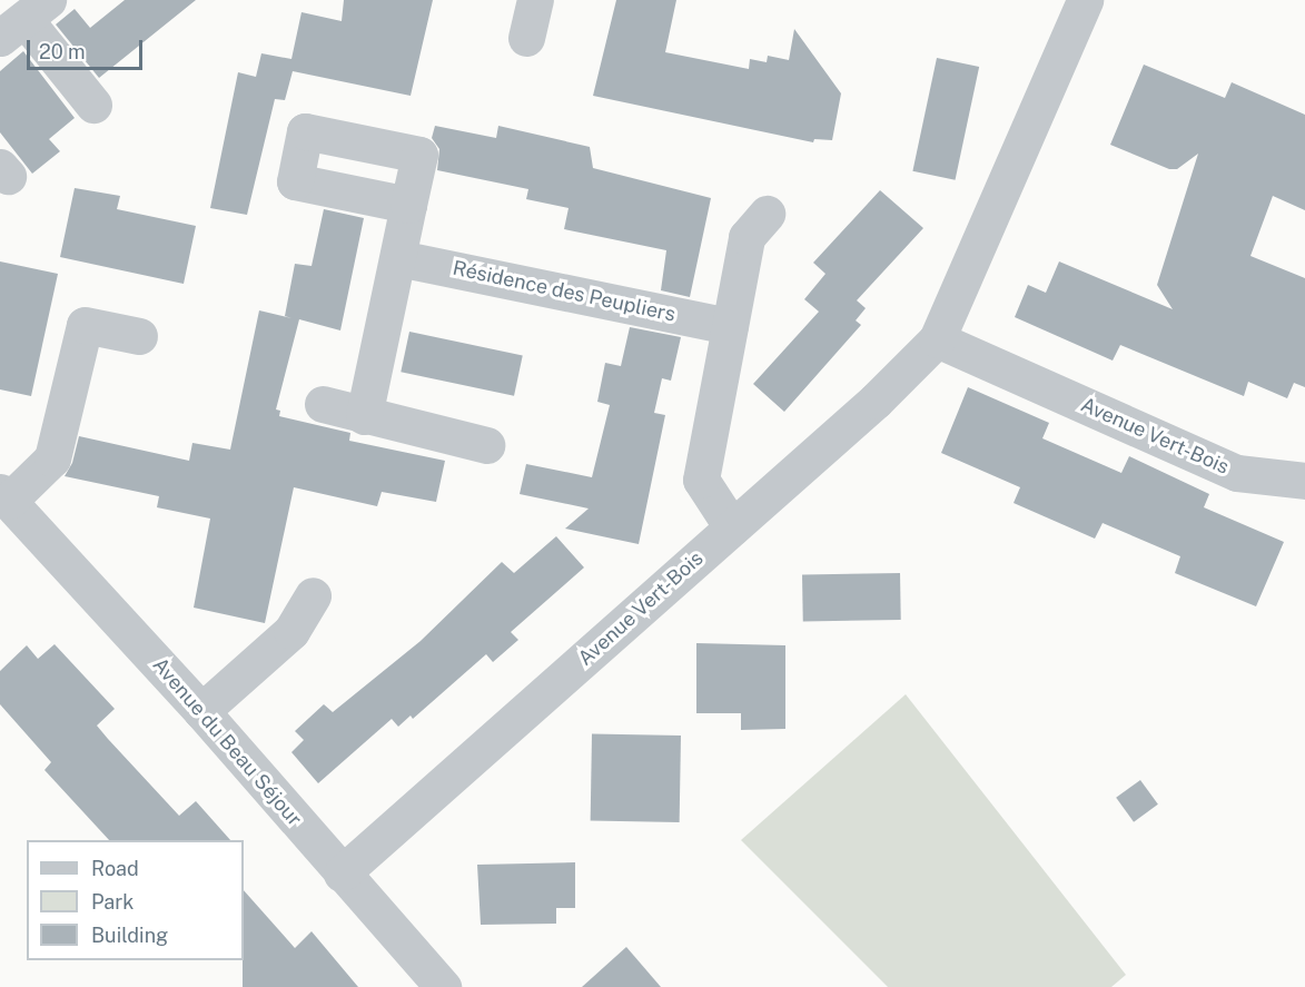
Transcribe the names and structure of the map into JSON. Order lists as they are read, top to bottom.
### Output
{
  "streets": {
    "street": ["Résidence des Peupliers", "Avenue Vert-Bois", "Avenue du Beau Séjour"]
  },
  "crossings": [
    ["Avenue Vert-Bois", "Avenue du Beau Séjour"]
  ],
  "legend": ["Road", "Park", "Building"],
  "scale_bar": "20 m"
}
